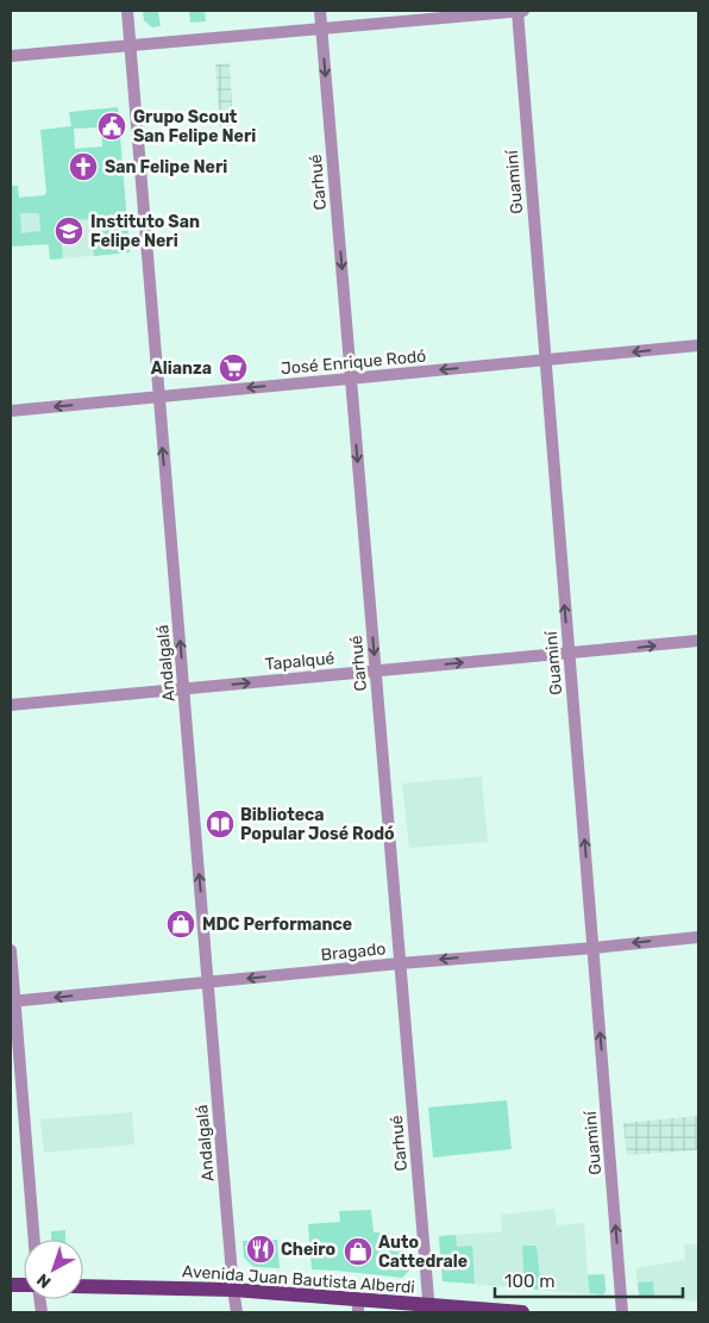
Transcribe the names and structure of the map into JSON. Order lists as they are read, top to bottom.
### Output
{
  "streets": {
    "main road": ["Avenida Juan Bautista Alberdi"],
    "street": [
      "Carhué",
      "Guaminí",
      "José Enrique Rodó",
      "Tapalqué",
      "Andalgalá",
      "Bragado"
    ]
  },
  "crossings": [
    ["Carhué", "José Enrique Rodó"],
    ["Carhué", "Tapalqué"],
    ["Carhué", "Bragado"],
    ["Carhué", "Avenida Juan Bautista Alberdi"],
    ["Guaminí", "José Enrique Rodó"],
    ["Guaminí", "Tapalqué"],
    ["Guaminí", "Bragado"],
    ["José Enrique Rodó", "Andalgalá"],
    ["Tapalqué", "Andalgalá"],
    ["Andalgalá", "Bragado"],
    ["Andalgalá", "Avenida Juan Bautista Alberdi"]
  ],
  "one_way": [
    "Carhué",
    "Guaminí",
    "José Enrique Rodó",
    "Tapalqué",
    "Andalgalá",
    "Bragado"
  ],
  "places": {
    "public building": ["Grupo Scout San Felipe Neri"],
    "church": ["San Felipe Neri"],
    "school or university": ["Instituto San Felipe Neri"],
    "supermarket": ["Alianza"],
    "library": ["Biblioteca Popular José Rodó"],
    "shop": ["MDC Performance", "Auto Cattedrale"],
    "restaurant": ["Cheiro"]
  },
  "scale_bar": "100 m",
  "north": "bottom left"
}
